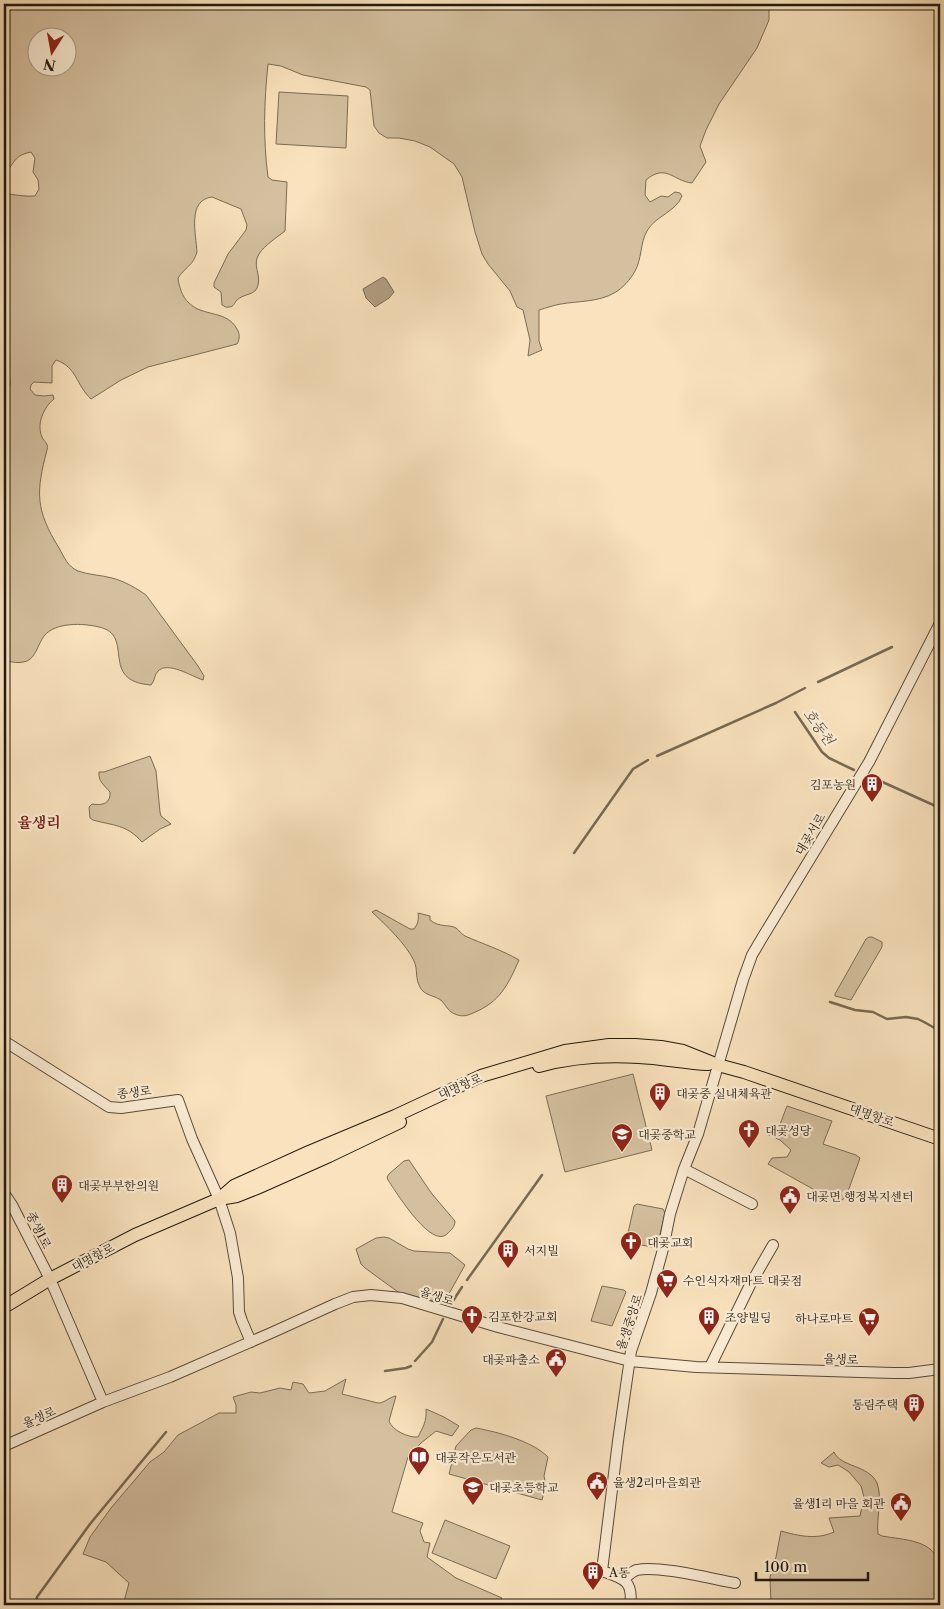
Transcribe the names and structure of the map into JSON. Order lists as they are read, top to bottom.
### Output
{
  "streets": {
    "main road": ["대명항로"],
    "street": [
      "대곶서로",
      "종생로",
      "종생1로",
      "율생로",
      "율생중앙로"
    ]
  },
  "crossings": [
    ["대곶서로", "대명항로"],
    ["대곶서로", "율생중앙로"],
    ["대명항로", "종생로"],
    ["대명항로", "종생1로"],
    ["대명항로", "율생중앙로"],
    ["율생로", "율생중앙로"]
  ],
  "districts": ["율생리"],
  "water": ["호동천"],
  "places": {
    "building": [
      "김포농원",
      "대곶중 실내체육관",
      "대곶부부한의원",
      "서지빌",
      "조양빌딩",
      "동림주택",
      "A동"
    ],
    "church": ["대곶성당", "대곶교회", "김포한강교회"],
    "school or university": ["대곶중학교", "대곶초등학교"],
    "public building": [
      "대곶면 행정복지센터",
      "대곶파출소",
      "율생2리마을회관",
      "율생1리 마을 회관"
    ],
    "supermarket": ["수인식자재마트 대곶점", "하나로마트"],
    "library": ["대곶작은도서관"]
  },
  "scale_bar": "100 m",
  "north": "bottom"
}
